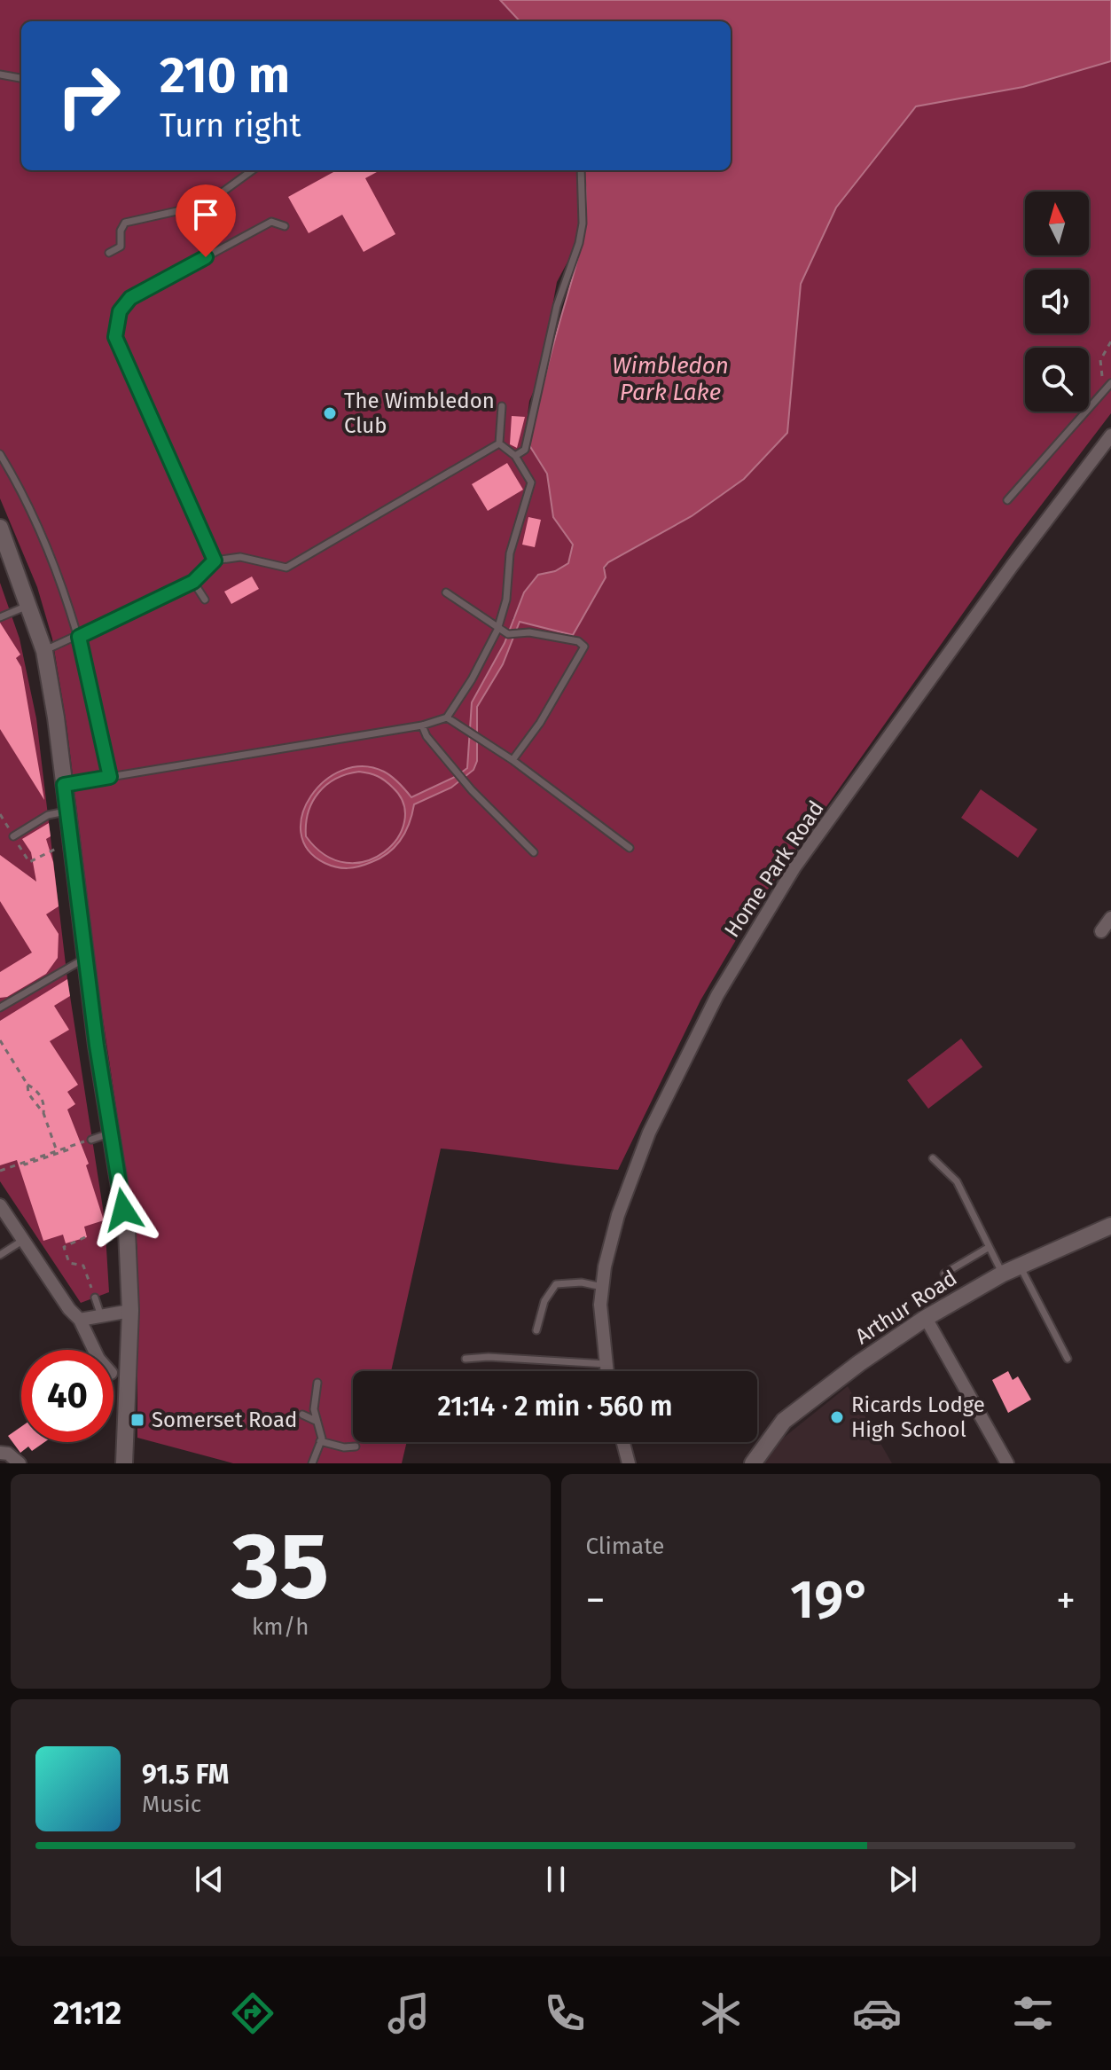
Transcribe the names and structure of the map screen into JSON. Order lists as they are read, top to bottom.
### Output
{
  "streets": {
    "street": ["Home Park Road", "Arthur Road"]
  },
  "water": ["Wimbledon Park Lake"],
  "places": {
    "other": ["The Wimbledon Club", "Ricards Lodge High School"],
    "transit": ["Somerset Road"]
  },
  "north": "top",
  "page": {
    "turn": ["210 m", "Turn right"],
    "limit": "40",
    "trip": "21:14 · 2 min · 560 m",
    "tile": [
      ["35", "km/h"],
      "Climate"
    ],
    "heat": ["−", "19°", "+"],
    "song": ["91.5 FM", "Music"],
    "tabs": "21:12"
  }
}
